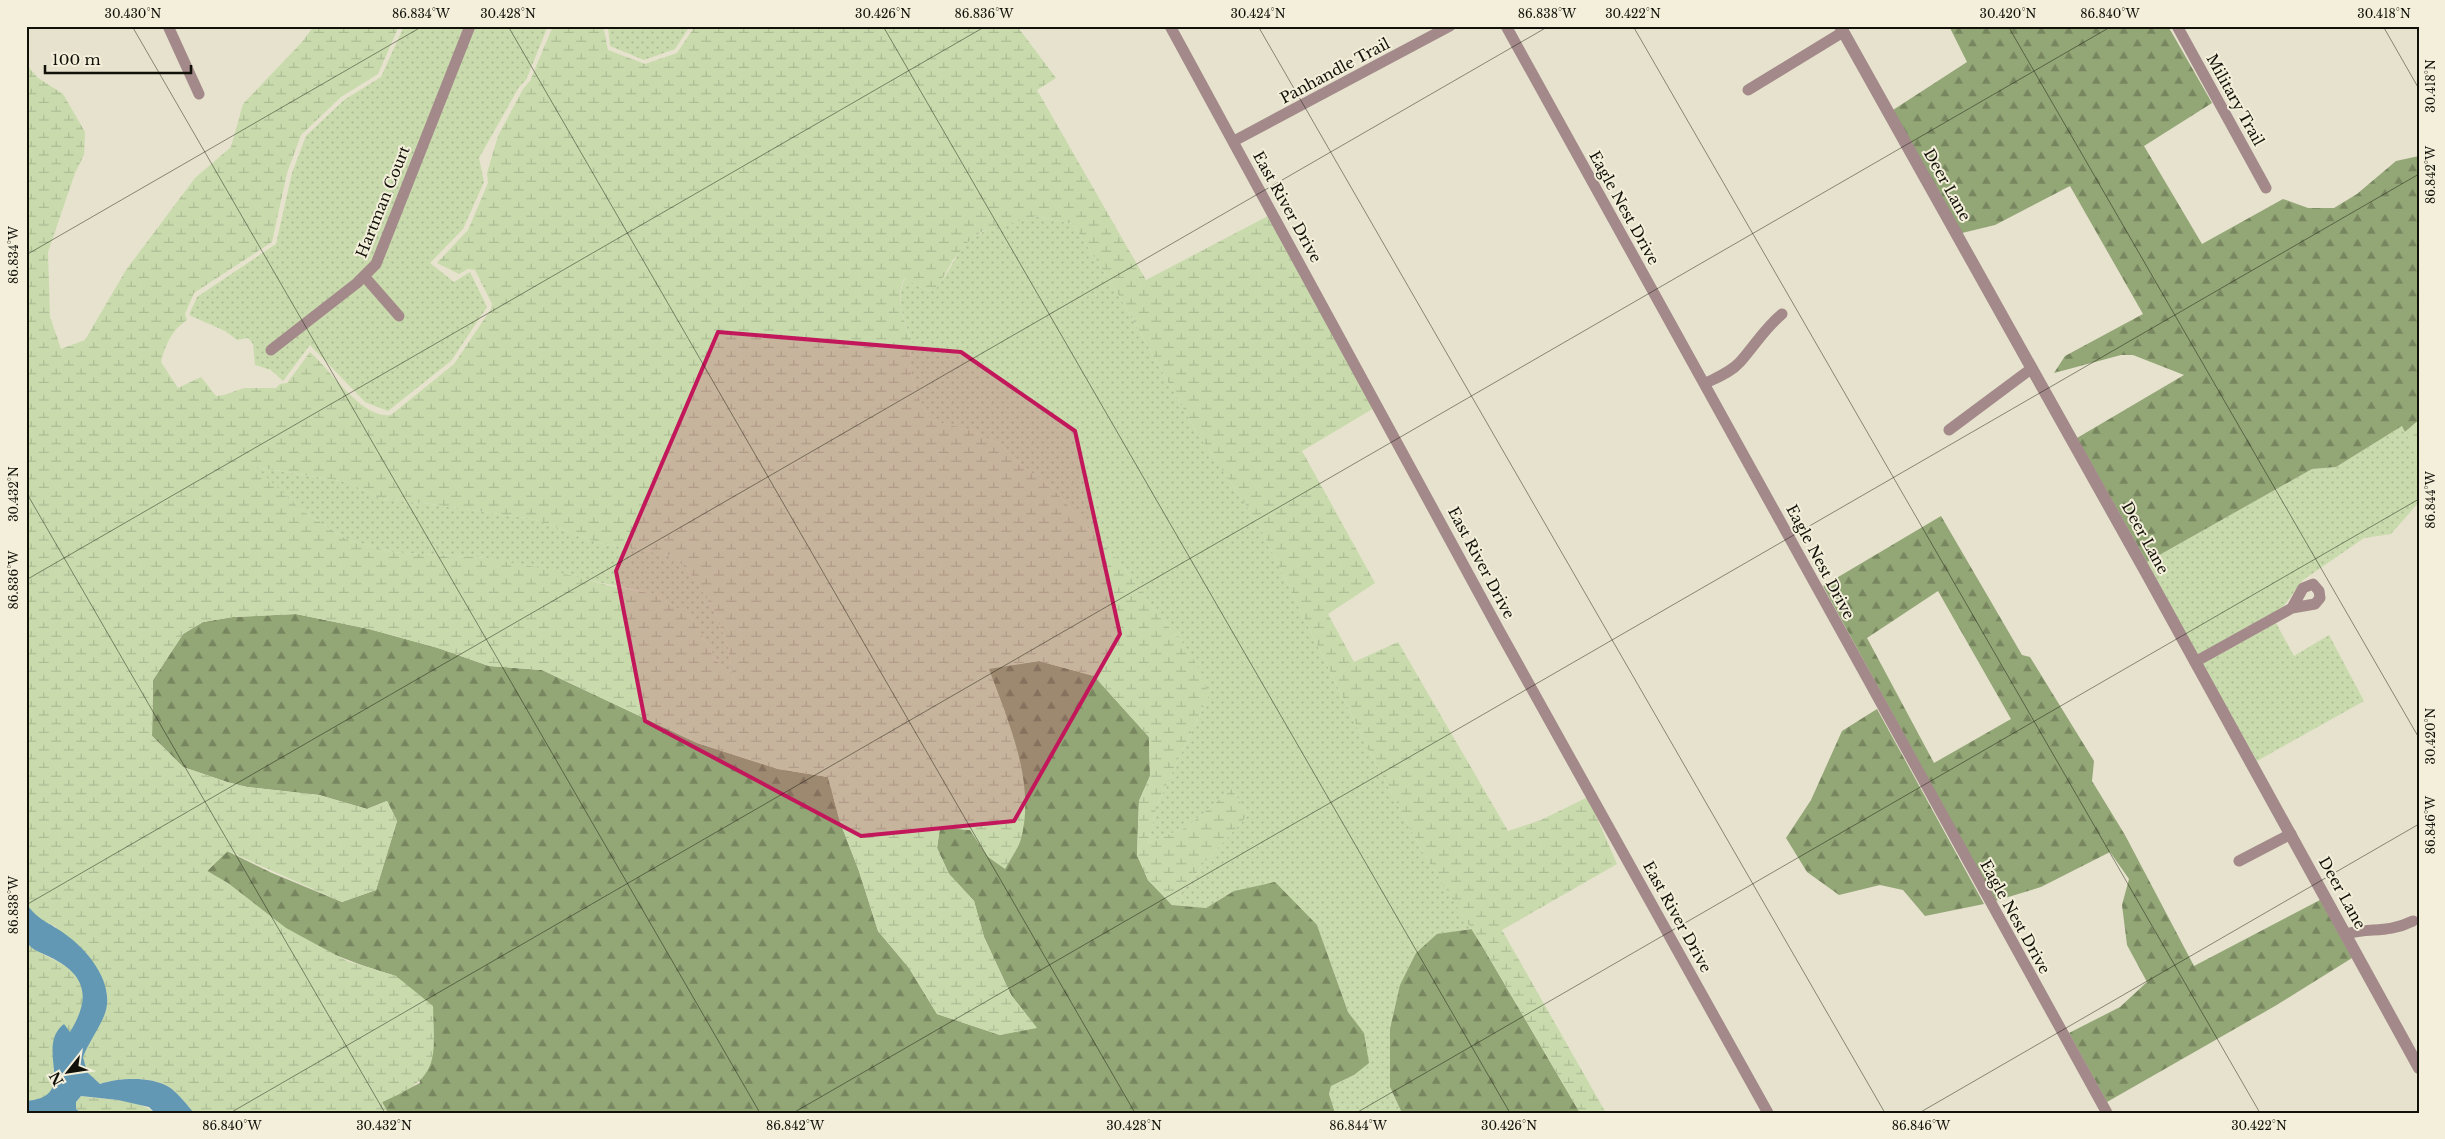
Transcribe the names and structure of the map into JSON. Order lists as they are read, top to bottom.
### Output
{
  "streets": {
    "street": [
      "Panhandle Trail",
      "Military Trail",
      "Deer Lane",
      "Hartman Court",
      "East River Drive",
      "Eagle Nest Drive"
    ]
  },
  "crossings": [
    ["Panhandle Trail", "East River Drive"]
  ],
  "scale_bar": "100 m",
  "north": "bottom left",
  "coordinates": [
    "30.430°N",
    "86.834°W",
    "30.428°N",
    "30.426°N",
    "86.836°W",
    "30.424°N",
    "86.838°W",
    "30.422°N",
    "30.420°N",
    "86.840°W",
    "30.418°N",
    "86.842°W",
    "30.432°N",
    "86.844°W",
    "86.846°W"
  ]
}
